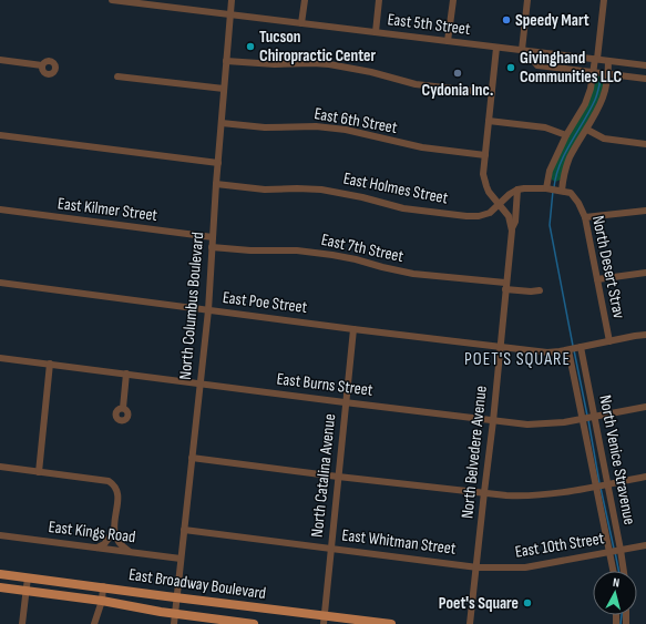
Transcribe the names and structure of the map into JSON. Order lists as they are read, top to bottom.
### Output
{
  "streets": {
    "main road": ["East Broadway Boulevard"],
    "street": [
      "East 5th Street",
      "East 6th Street",
      "East Holmes Street",
      "East Kilmer Street",
      "East 7th Street",
      "North Desert Strav",
      "East Poe Street",
      "North Columbus Boulevard",
      "East Burns Street",
      "North Belvedere Avenue",
      "North Venice Stravenue",
      "North Catalina Avenue",
      "East Kings Road",
      "East Whitman Street",
      "East 10th Street"
    ]
  },
  "crossings": [
    ["East 5th Street", "North Columbus Boulevard"],
    ["East 5th Street", "North Belvedere Avenue"],
    ["East 6th Street", "North Columbus Boulevard"],
    ["East 6th Street", "North Belvedere Avenue"],
    ["East Holmes Street", "North Columbus Boulevard"],
    ["East Holmes Street", "North Belvedere Avenue"],
    ["East Kilmer Street", "North Columbus Boulevard"],
    ["East 7th Street", "North Columbus Boulevard"],
    ["East 7th Street", "North Belvedere Avenue"],
    ["North Desert Strav", "East Poe Street"],
    ["East Poe Street", "North Columbus Boulevard"],
    ["East Poe Street", "North Belvedere Avenue"],
    ["East Poe Street", "North Venice Stravenue"],
    ["East Poe Street", "North Catalina Avenue"],
    ["North Columbus Boulevard", "East Burns Street"],
    ["North Columbus Boulevard", "East Kings Road"],
    ["North Columbus Boulevard", "East Whitman Street"],
    ["North Columbus Boulevard", "East Broadway Boulevard"],
    ["East Burns Street", "North Belvedere Avenue"],
    ["East Burns Street", "North Venice Stravenue"],
    ["East Burns Street", "North Catalina Avenue"],
    ["North Belvedere Avenue", "East Whitman Street"],
    ["North Belvedere Avenue", "East 10th Street"],
    ["North Venice Stravenue", "East 10th Street"],
    ["North Catalina Avenue", "East Whitman Street"],
    ["North Catalina Avenue", "East Broadway Boulevard"],
    ["East Whitman Street", "East 10th Street"]
  ],
  "districts": ["POET'S SQUARE"],
  "places": [
    "Speedy Mart",
    "Tucson Chiropractic Center",
    "Givinghand Communities LLC",
    "Cydonia Inc.",
    "Poet's Square"
  ],
  "north": "top"
}
